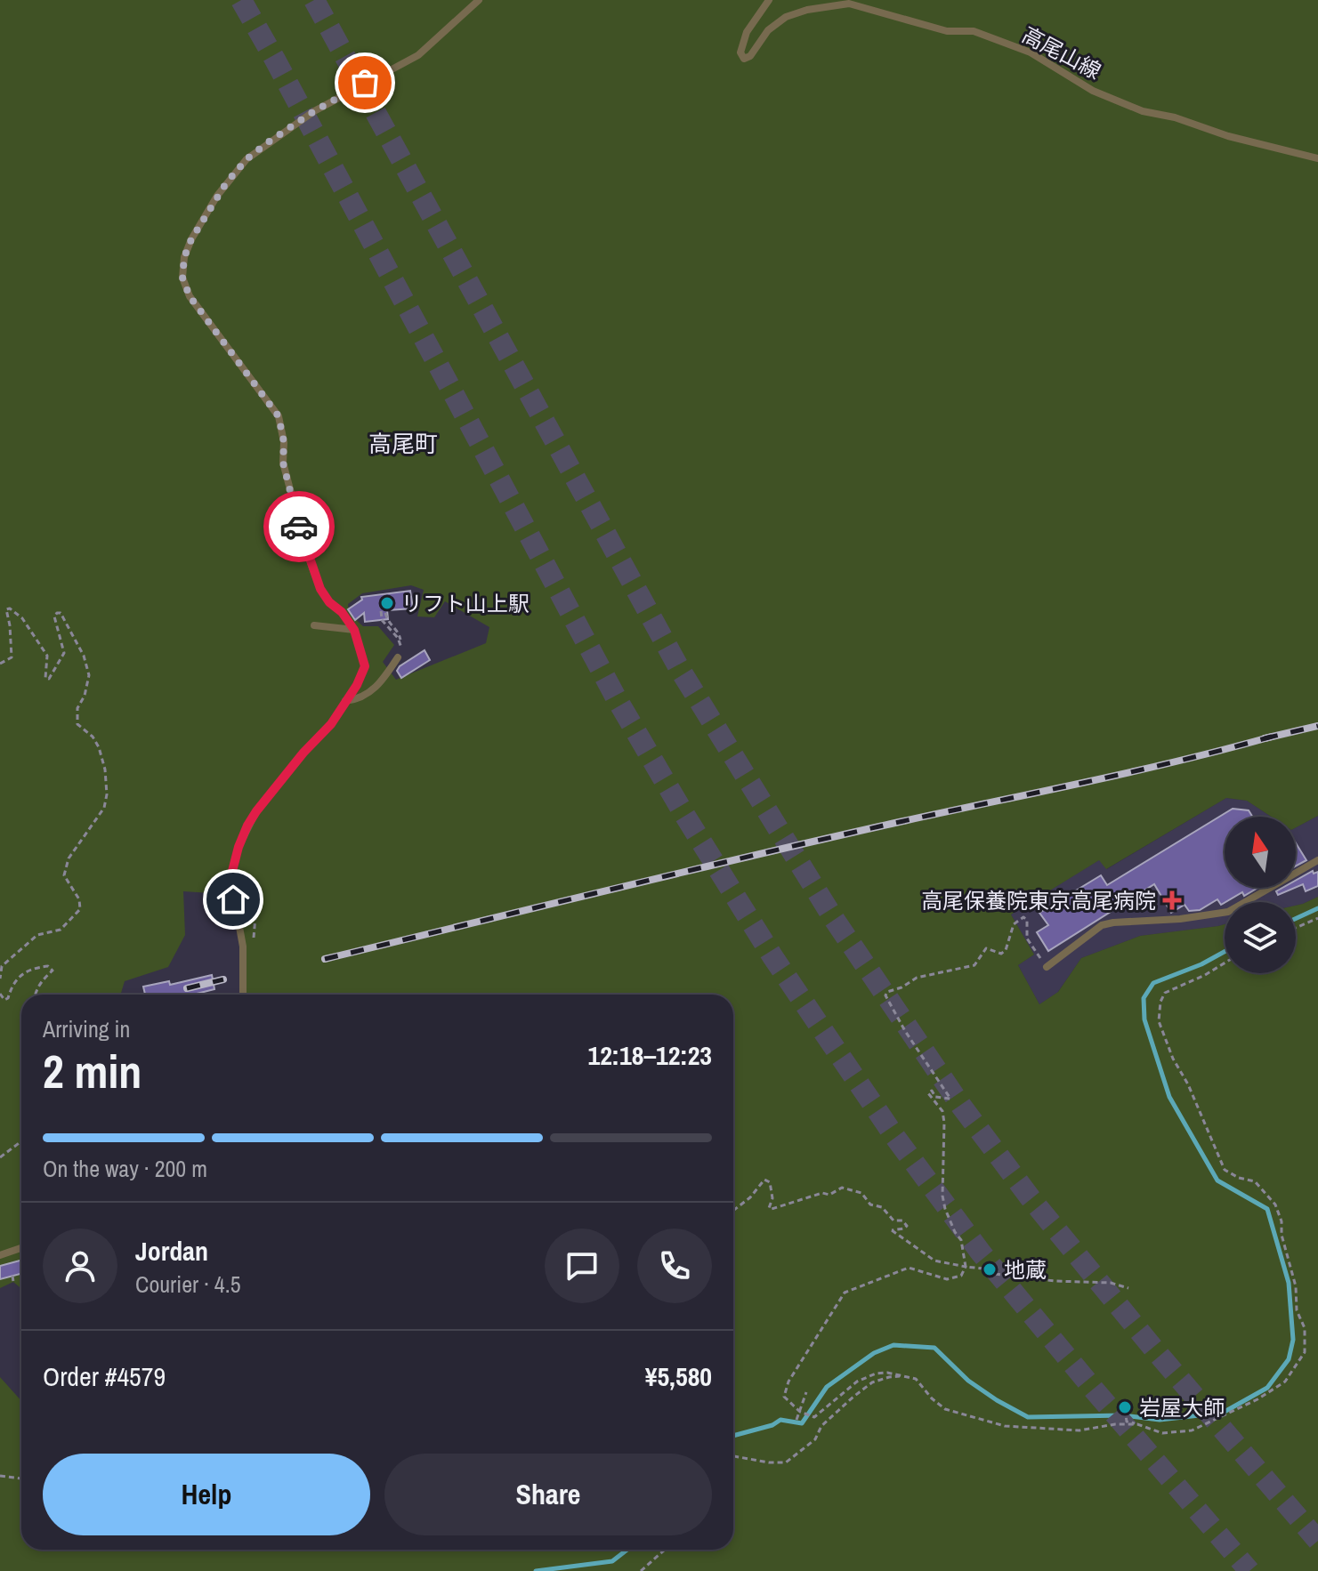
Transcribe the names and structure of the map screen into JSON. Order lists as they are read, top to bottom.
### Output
{
  "streets": {
    "lane": ["高尾山線"]
  },
  "districts": ["高尾町"],
  "places": {
    "other": ["リフト山上駅", "地蔵", "岩屋大師"],
    "health": ["高尾保養院東京高尾病院"]
  },
  "north": "top",
  "page": {
    "heading": ["2 min", "Arriving in", "12:18–12:23"],
    "panel": [
      "Jordan",
      "Courier · 4.5",
      "Order #4579",
      "¥5,580"
    ],
    "bar": "On the way · 200 m",
    "buttons": ["Help", "Share"]
  }
}
